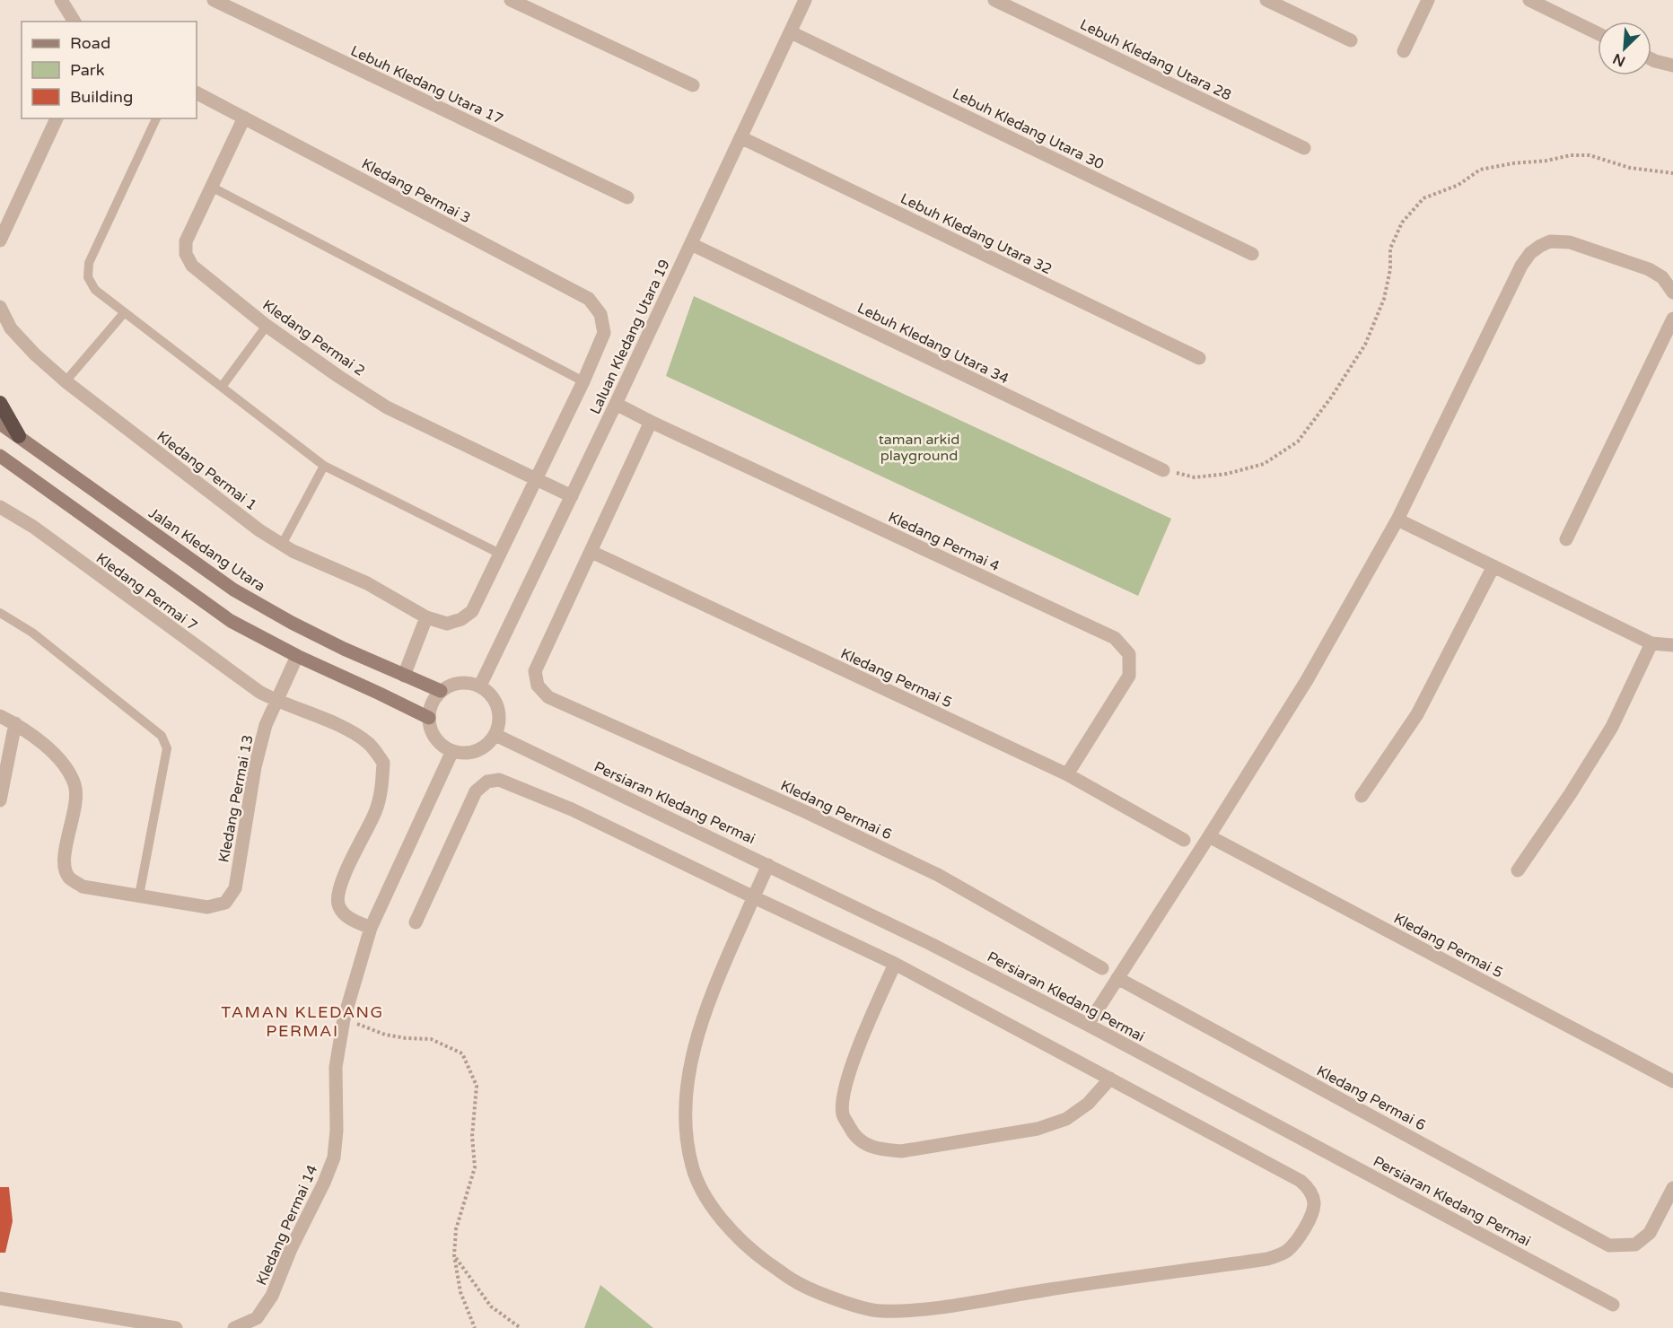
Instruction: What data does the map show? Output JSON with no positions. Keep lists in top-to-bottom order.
{
  "streets": {
    "main road": ["Jalan Kledang Utara"],
    "street": [
      "Lebuh Kledang Utara 28",
      "Lebuh Kledang Utara 17",
      "Lebuh Kledang Utara 30",
      "Kledang Permai 3",
      "Lebuh Kledang Utara 32",
      "Laluan Kledang Utara 19",
      "Kledang Permai 2",
      "Lebuh Kledang Utara 34",
      "Kledang Permai 1",
      "Kledang Permai 4",
      "Kledang Permai 7",
      "Kledang Permai 5",
      "Kledang Permai 13",
      "Persiaran Kledang Permai",
      "Kledang Permai 6",
      "Kledang Permai 14"
    ]
  },
  "crossings": [
    ["Lebuh Kledang Utara 30", "Laluan Kledang Utara 19"],
    ["Kledang Permai 3", "Kledang Permai 2"],
    ["Kledang Permai 3", "Kledang Permai 1"],
    ["Lebuh Kledang Utara 32", "Laluan Kledang Utara 19"],
    ["Laluan Kledang Utara 19", "Kledang Permai 2"],
    ["Laluan Kledang Utara 19", "Lebuh Kledang Utara 34"],
    ["Laluan Kledang Utara 19", "Kledang Permai 4"],
    ["Laluan Kledang Utara 19", "Jalan Kledang Utara"],
    ["Laluan Kledang Utara 19", "Persiaran Kledang Permai"],
    ["Laluan Kledang Utara 19", "Kledang Permai 14"],
    ["Kledang Permai 2", "Kledang Permai 1"],
    ["Kledang Permai 4", "Kledang Permai 5"],
    ["Jalan Kledang Utara", "Persiaran Kledang Permai"],
    ["Jalan Kledang Utara", "Kledang Permai 14"],
    ["Kledang Permai 7", "Kledang Permai 13"],
    ["Kledang Permai 5", "Kledang Permai 6"],
    ["Persiaran Kledang Permai", "Kledang Permai 14"]
  ],
  "districts": ["TAMAN KLEDANG PERMAI"],
  "parks": ["taman arkid playground"],
  "legend": ["Road", "Park", "Building"],
  "north": "bottom left"
}
